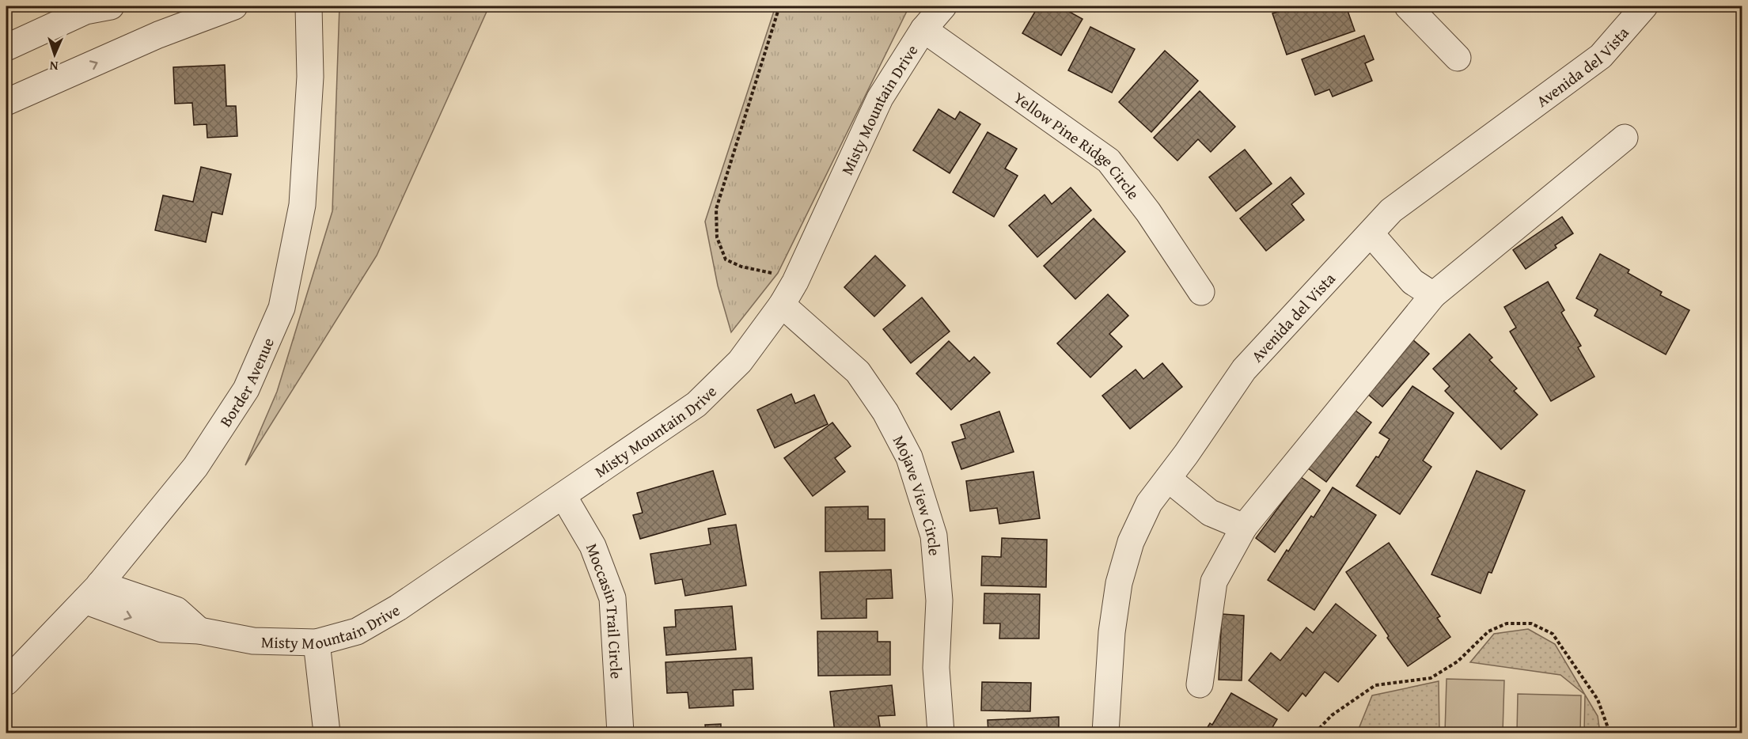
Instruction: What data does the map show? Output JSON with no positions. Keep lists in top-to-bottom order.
{
  "streets": {
    "street": [
      "Avenida del Vista",
      "Misty Mountain Drive",
      "Yellow Pine Ridge Circle",
      "Border Avenue",
      "Mojave View Circle",
      "Moccasin Trail Circle"
    ]
  },
  "crossings": [
    ["Misty Mountain Drive", "Yellow Pine Ridge Circle"],
    ["Misty Mountain Drive", "Border Avenue"],
    ["Misty Mountain Drive", "Mojave View Circle"],
    ["Misty Mountain Drive", "Moccasin Trail Circle"]
  ],
  "north": "bottom"
}
